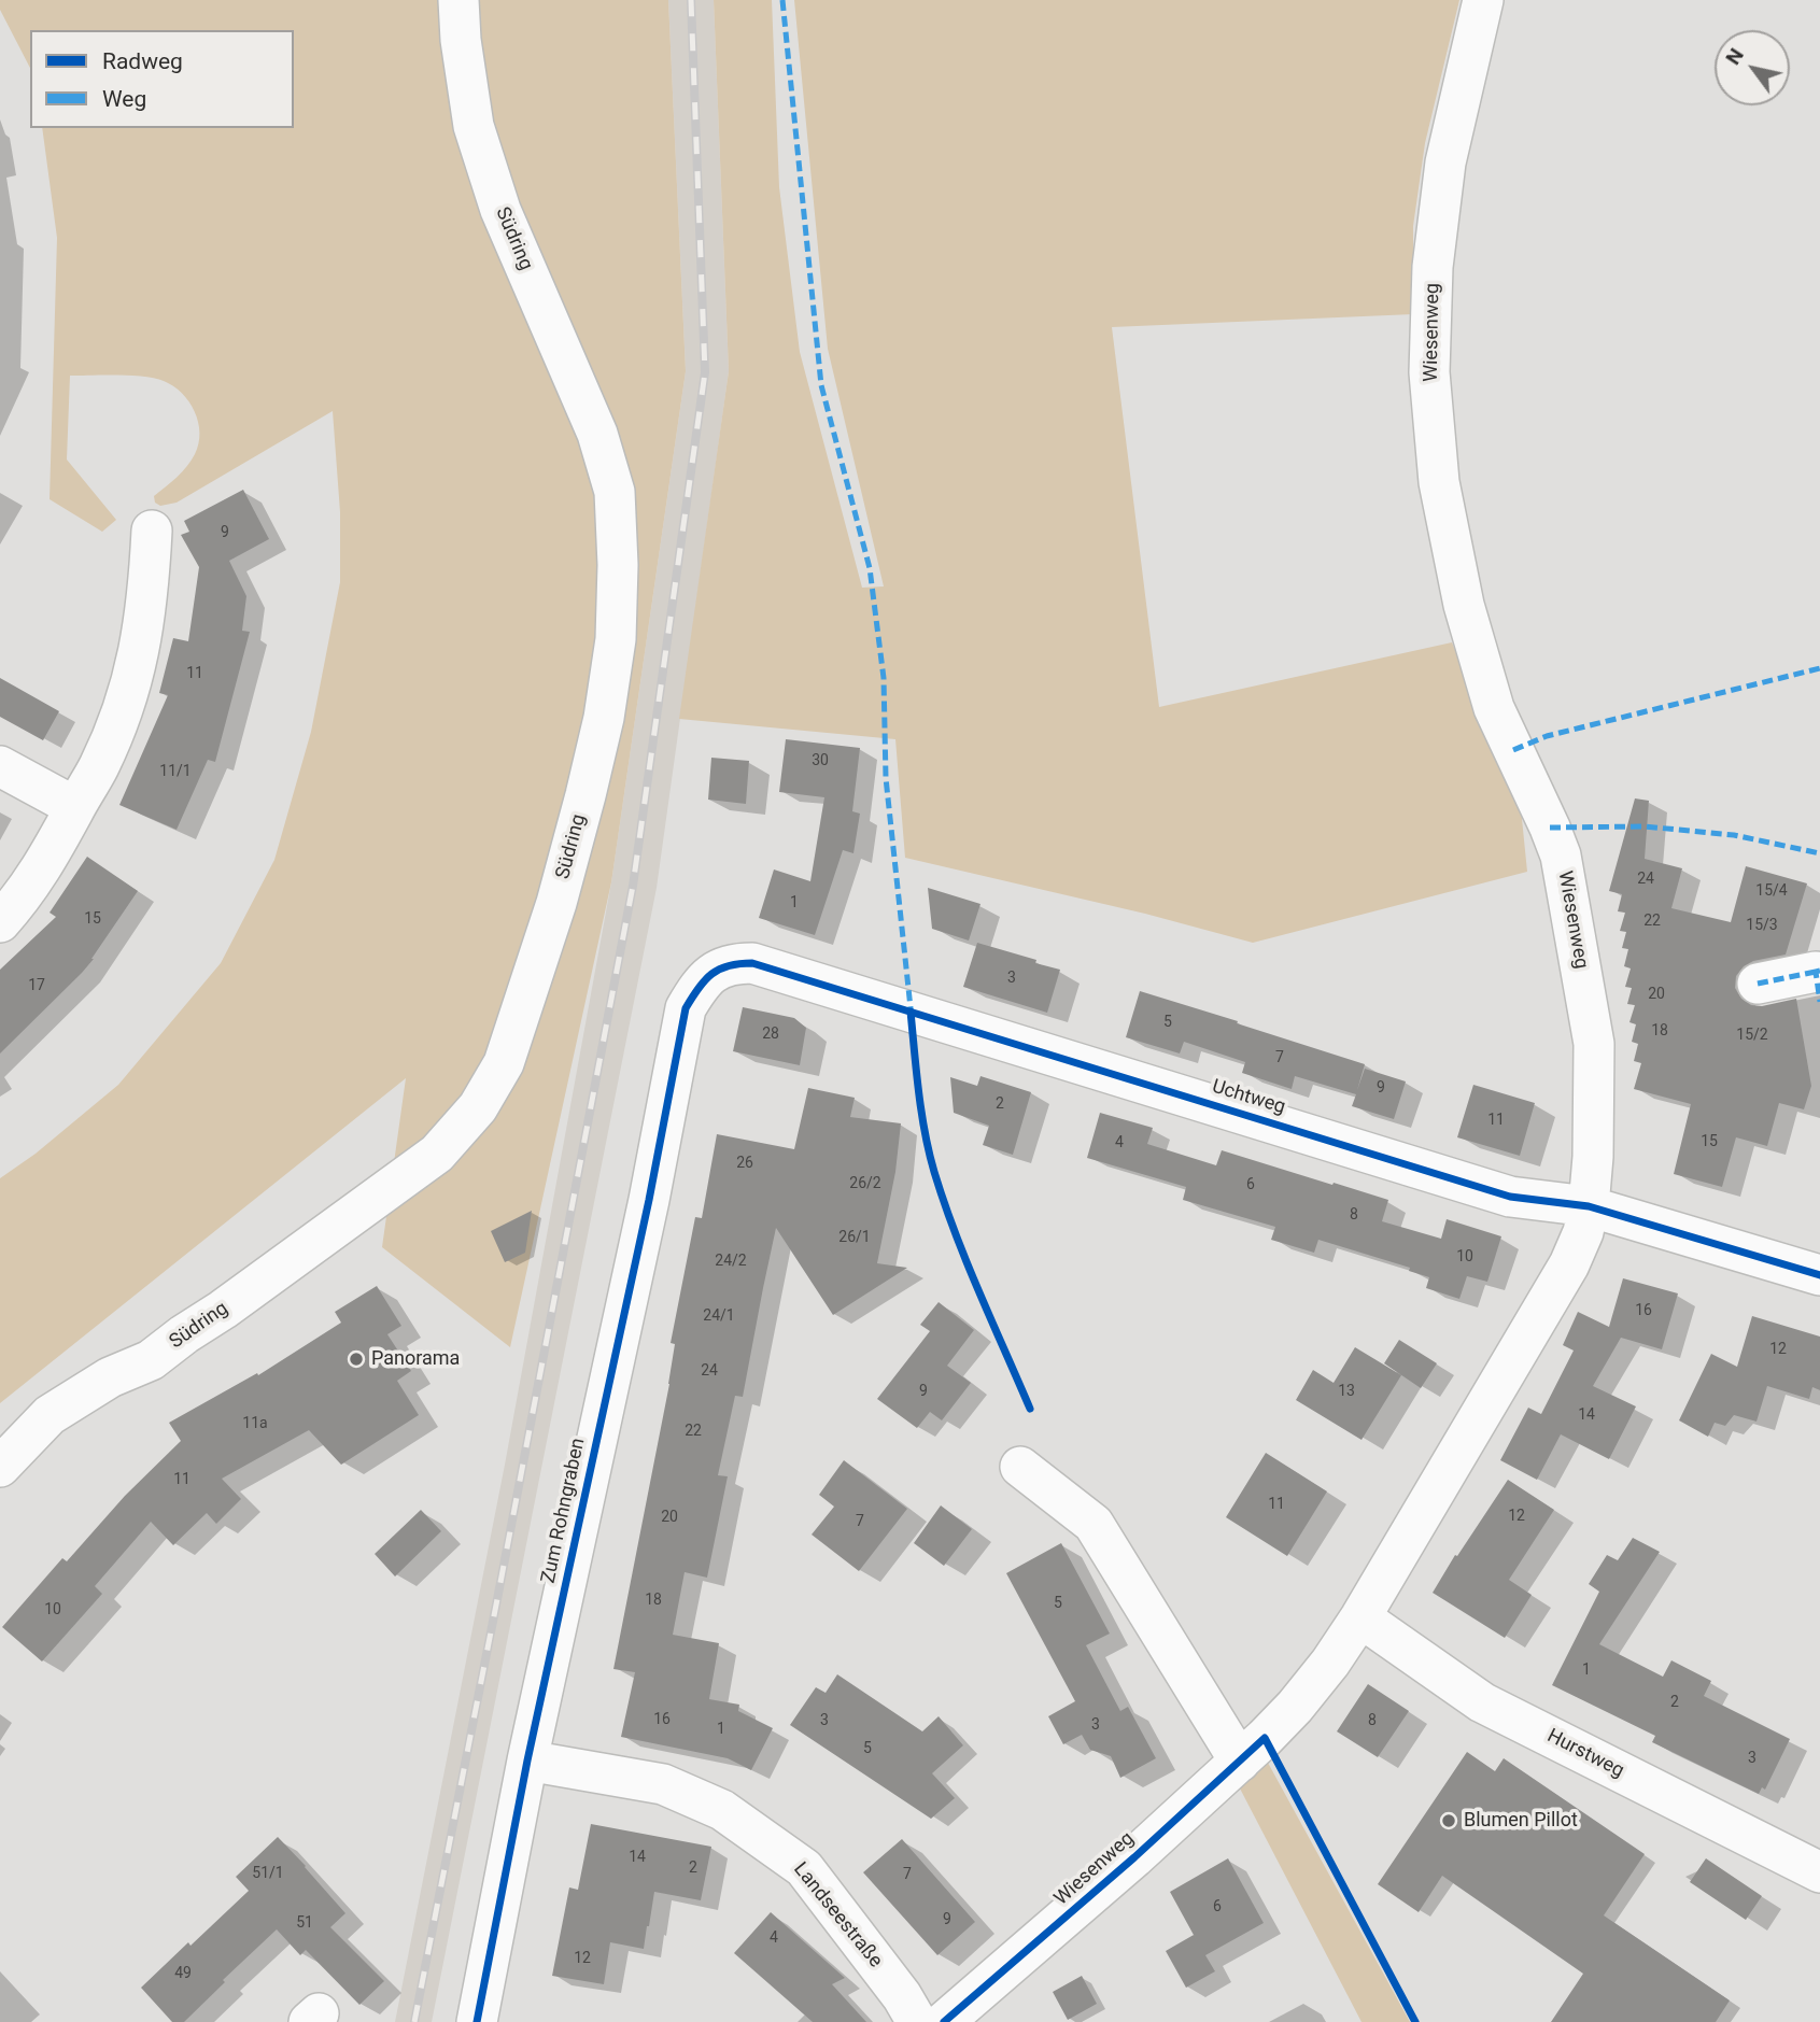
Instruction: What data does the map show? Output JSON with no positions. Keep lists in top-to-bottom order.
{
  "streets": {
    "street": [
      "Südring",
      "Wiesenweg",
      "Uchtweg",
      "Zum Rohngraben",
      "Hurstweg",
      "Landseestraße"
    ]
  },
  "crossings": [
    ["Wiesenweg", "Uchtweg"],
    ["Wiesenweg", "Hurstweg"],
    ["Uchtweg", "Zum Rohngraben"],
    ["Zum Rohngraben", "Landseestraße"]
  ],
  "places": ["Panorama", "Blumen Pillot"],
  "house_numbers": [
    "9",
    "11",
    "30",
    "11/1",
    "24",
    "15/4",
    "1",
    "15",
    "22",
    "15/3",
    "3",
    "17",
    "20",
    "5",
    "18",
    "28",
    "15/2",
    "7",
    "9",
    "2",
    "11",
    "15",
    "4",
    "26",
    "26/2",
    "6",
    "8",
    "26/1",
    "10",
    "24/2",
    "16",
    "24/1",
    "12",
    "24",
    "9",
    "13",
    "14",
    "11a",
    "22",
    "11",
    "11",
    "12",
    "20",
    "7",
    "18",
    "5",
    "10",
    "1",
    "2",
    "16",
    "3",
    "8",
    "3",
    "1",
    "5",
    "3",
    "14",
    "2",
    "51/1",
    "7",
    "6",
    "9",
    "51",
    "4",
    "12",
    "49"
  ],
  "legend": ["Radweg", "Weg"],
  "north": "top left"
}
